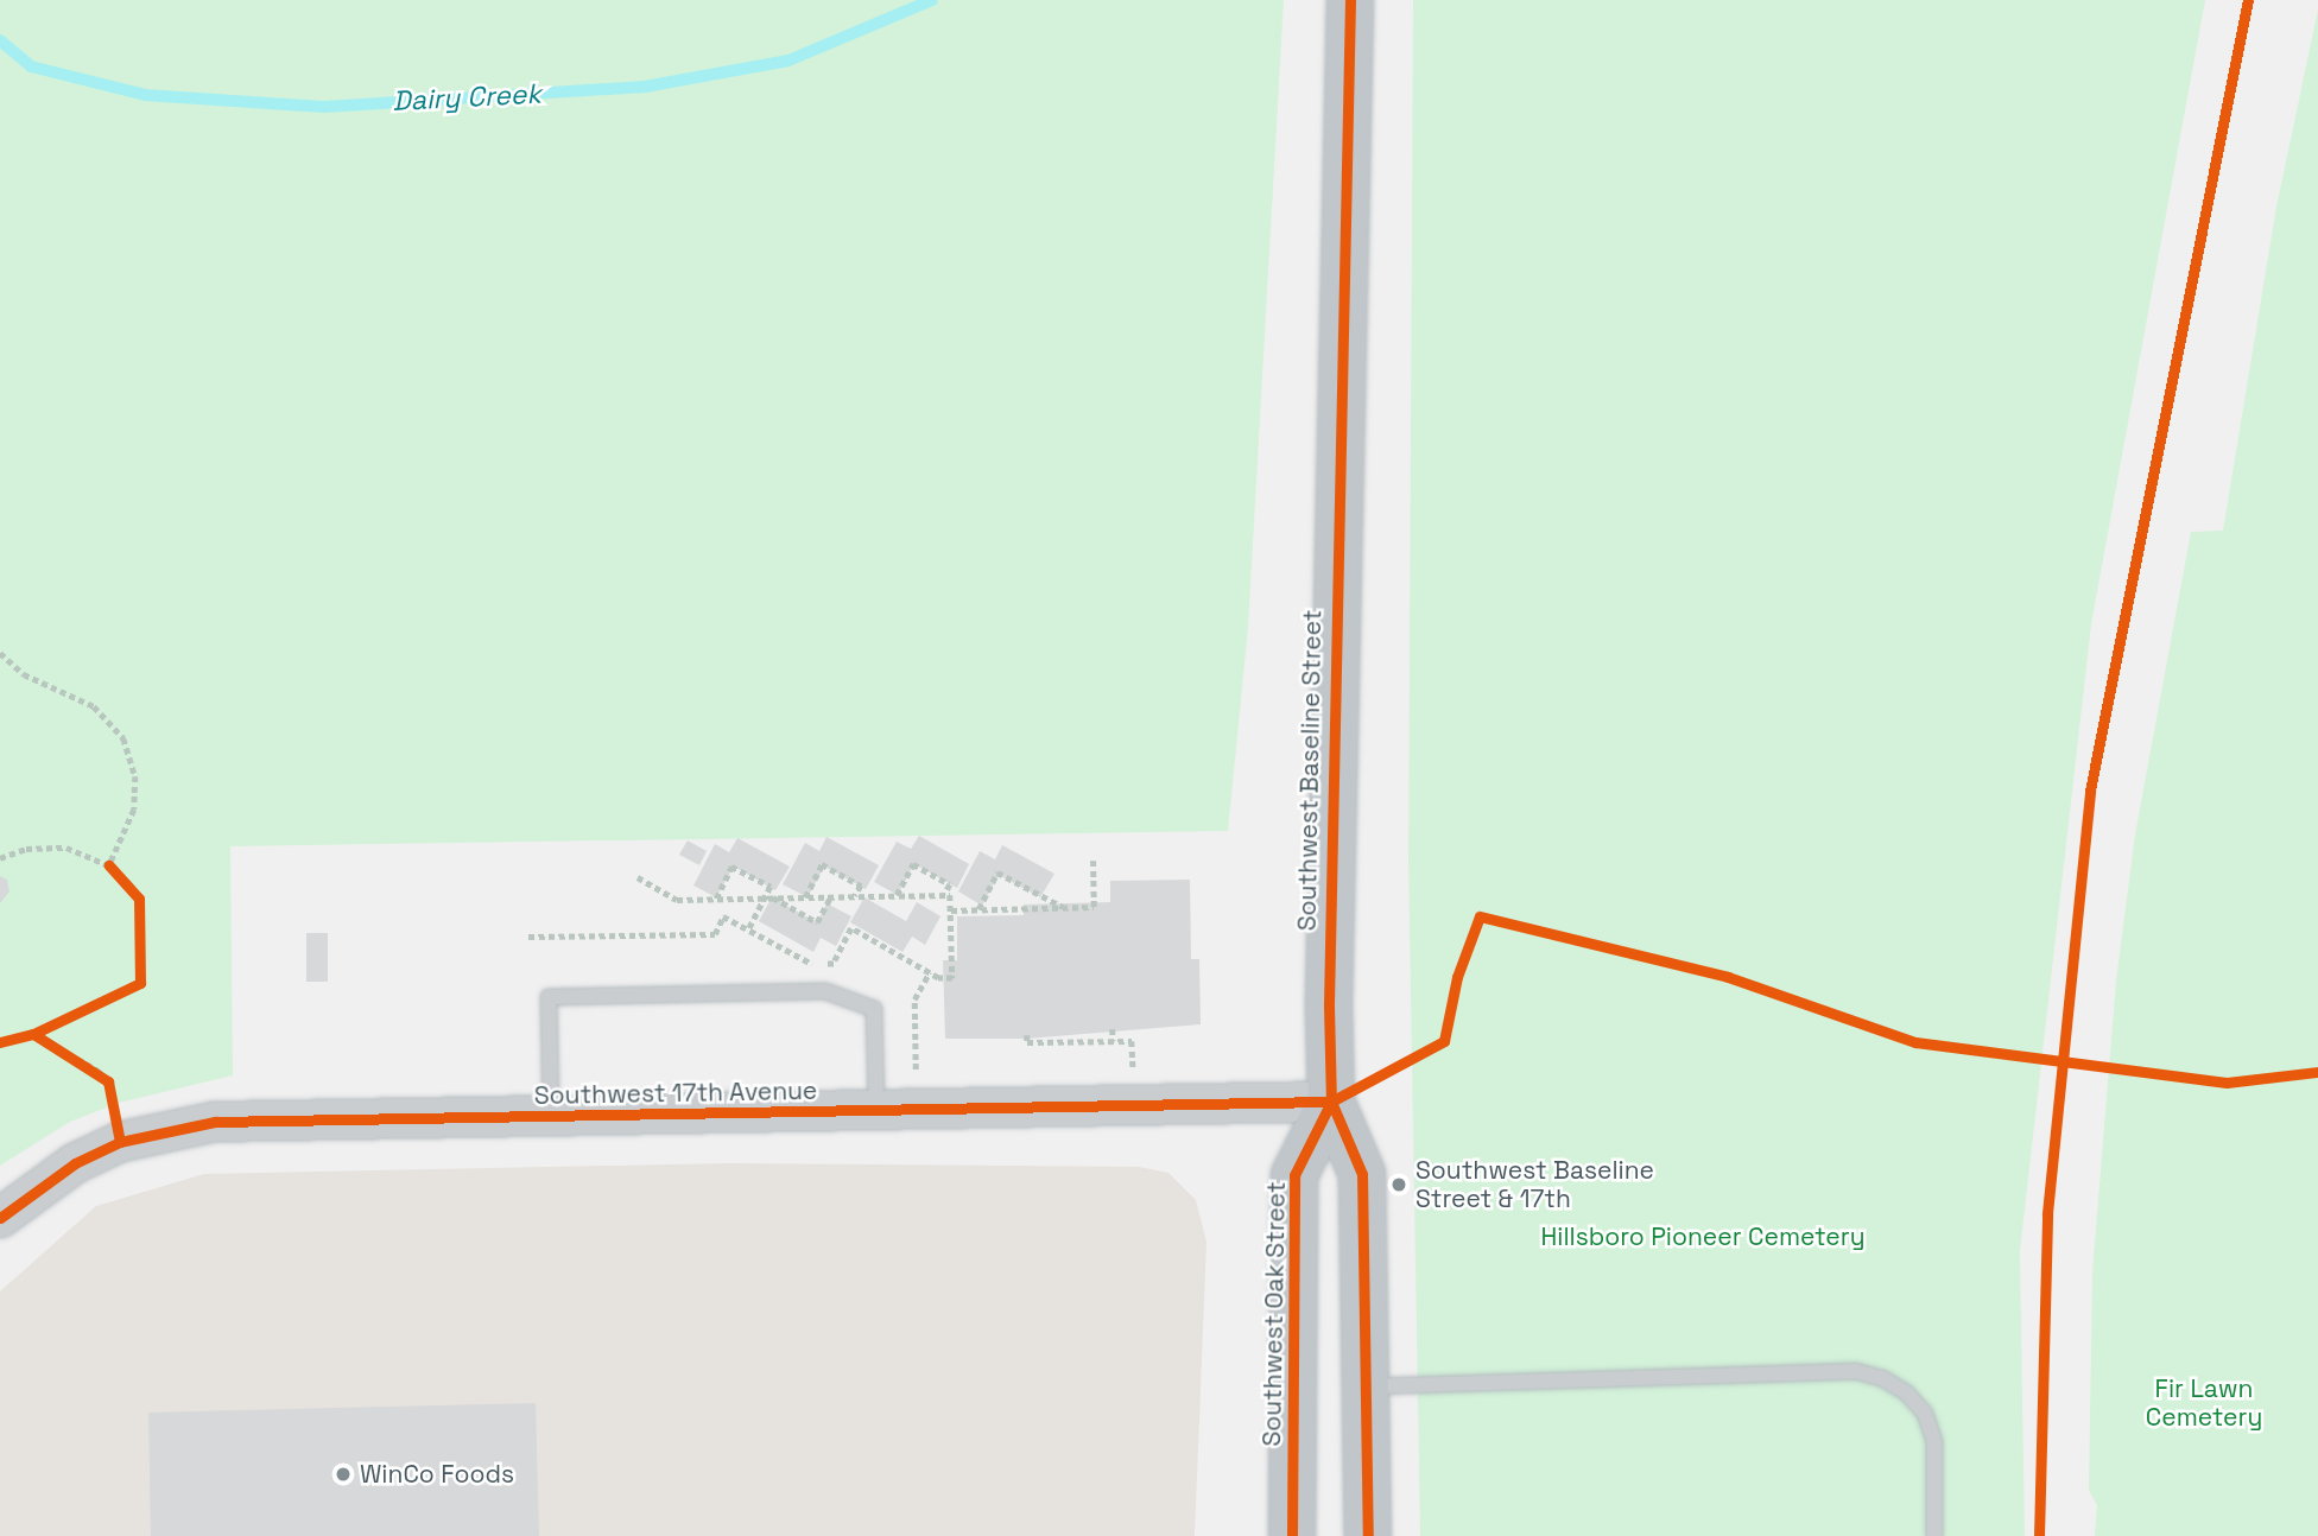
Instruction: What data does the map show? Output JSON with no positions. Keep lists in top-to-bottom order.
{
  "streets": {
    "highway": ["Southwest Baseline Street", "Southwest Oak Street"],
    "street": ["Southwest 17th Avenue"]
  },
  "crossings": [
    ["Southwest Baseline Street", "Southwest 17th Avenue"],
    ["Southwest Baseline Street", "Southwest Oak Street"],
    ["Southwest 17th Avenue", "Southwest Oak Street"]
  ],
  "water": ["Dairy Creek"],
  "parks": ["Hillsboro Pioneer Cemetery", "Fir Lawn Cemetery"],
  "places": ["Southwest Baseline Street & 17th", "WinCo Foods"]
}
